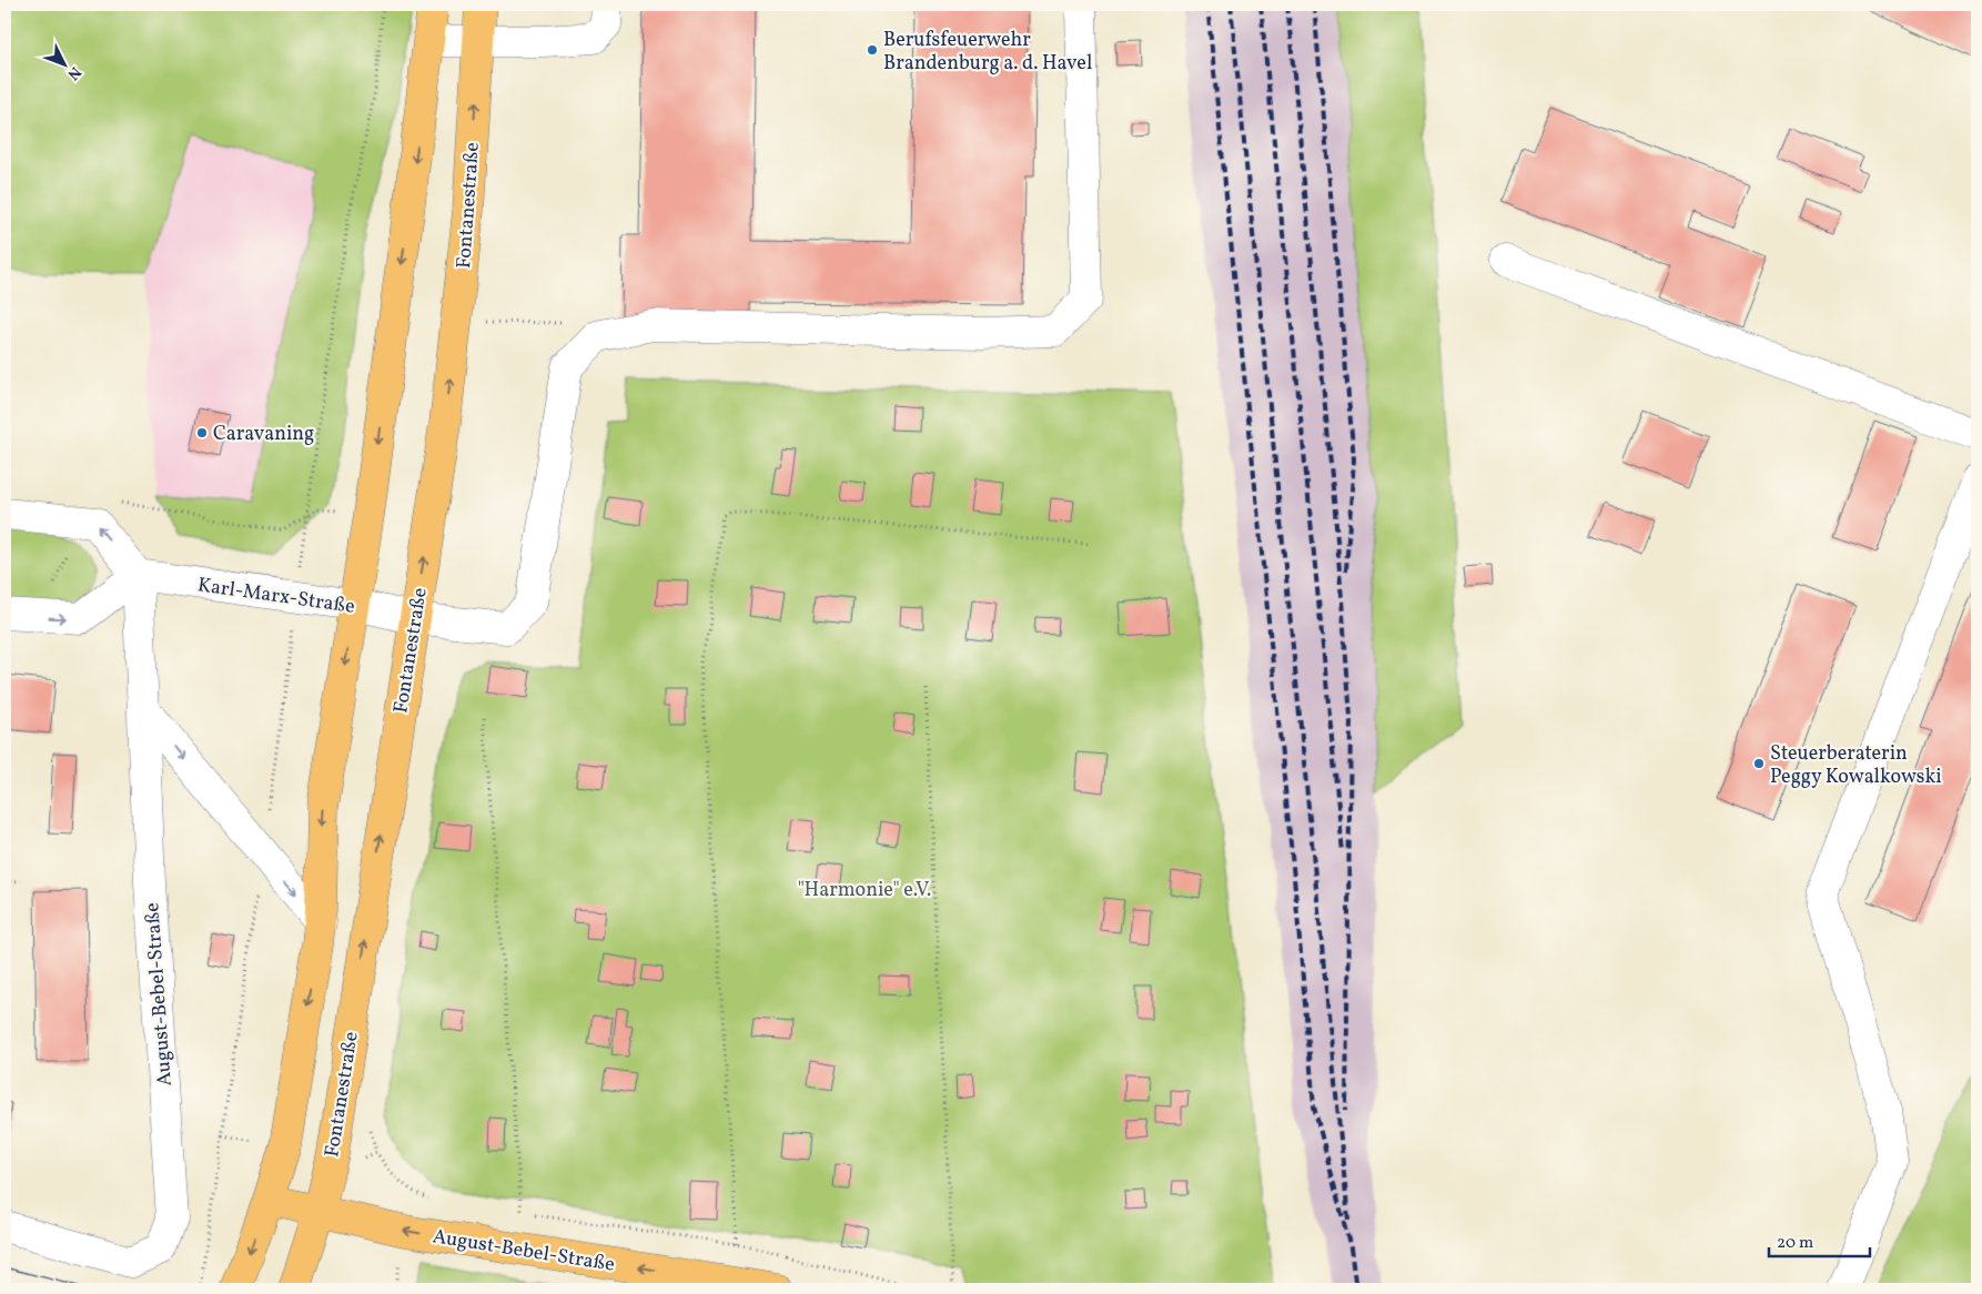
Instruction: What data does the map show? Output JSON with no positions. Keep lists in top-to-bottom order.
{
  "streets": {
    "main road": ["Fontanestraße", "August-Bebel-Straße"],
    "street": ["Karl-Marx-Straße"]
  },
  "crossings": [
    ["Fontanestraße", "Karl-Marx-Straße"],
    ["Fontanestraße", "August-Bebel-Straße"],
    ["Karl-Marx-Straße", "August-Bebel-Straße"]
  ],
  "parks": ["\"Harmonie\" e.V."],
  "places": ["Berufsfeuerwehr Brandenburg a. d. Havel", "Caravaning", "Steuerberaterin Peggy Kowalkowski"],
  "scale_bar": "20 m",
  "north": "bottom right"
}
